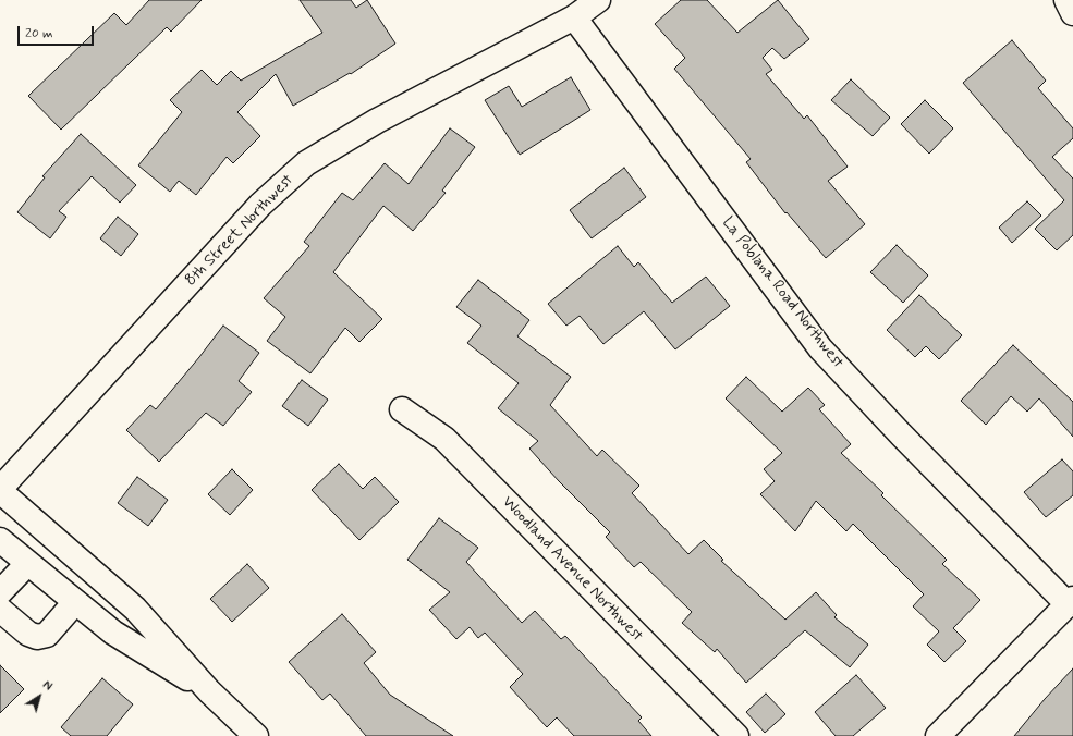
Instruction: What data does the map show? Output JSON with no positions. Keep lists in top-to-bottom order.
{
  "streets": {
    "street": ["8th Street Northwest", "La Poblana Road Northwest", "Woodland Avenue Northwest"]
  },
  "crossings": [
    ["8th Street Northwest", "La Poblana Road Northwest"]
  ],
  "scale_bar": "20 m",
  "north": "top right"
}
